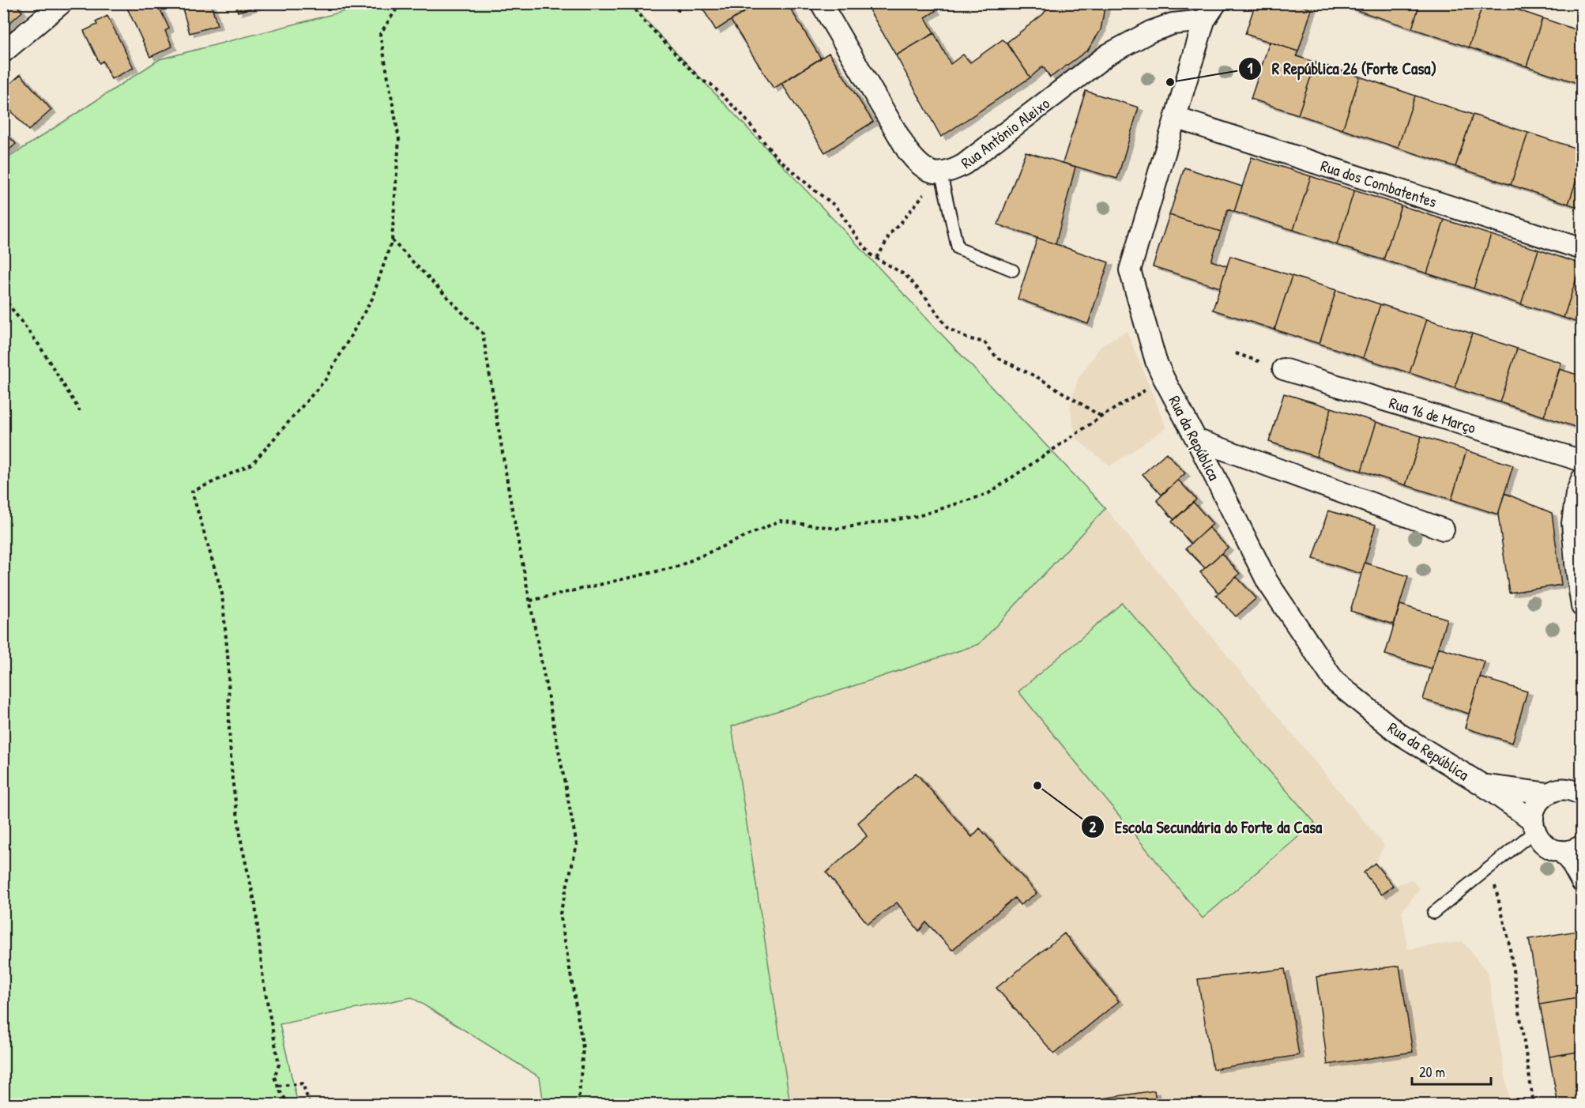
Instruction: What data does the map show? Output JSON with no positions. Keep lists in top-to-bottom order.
{
  "streets": {
    "street": [
      "Rua António Aleixo",
      "Rua dos Combatentes",
      "Rua 16 de Março",
      "Rua da República"
    ]
  },
  "crossings": [
    ["Rua António Aleixo", "Rua da República"],
    ["Rua dos Combatentes", "Rua da República"]
  ],
  "places": ["R República 26 (Forte Casa)", "Escola Secundária do Forte da Casa"],
  "scale_bar": "20 m"
}
